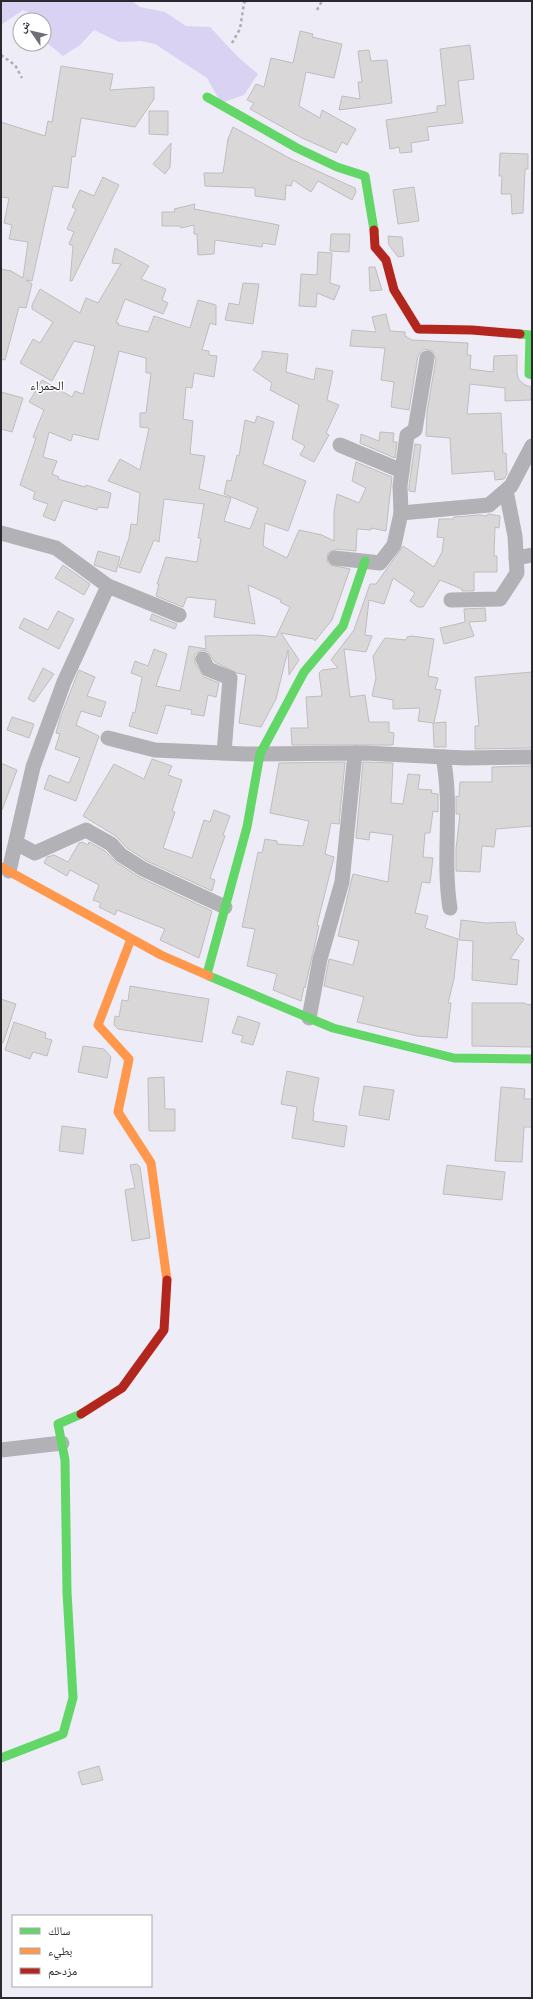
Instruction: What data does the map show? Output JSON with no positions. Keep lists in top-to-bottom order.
{
  "districts": ["الحمراء"],
  "legend": ["سالك", "بطيء", "مزدحم"],
  "north": "top left"
}
